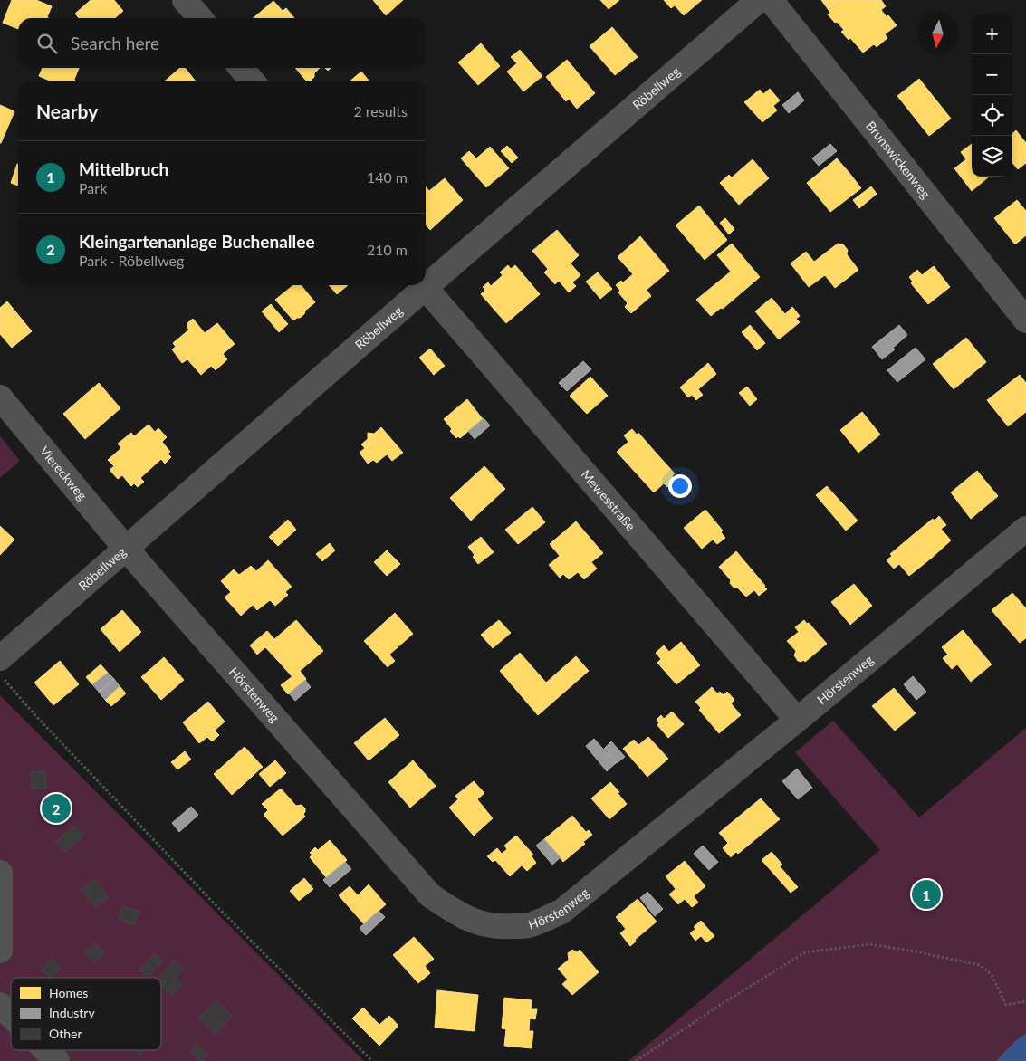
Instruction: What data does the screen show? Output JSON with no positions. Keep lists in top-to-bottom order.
{
  "streets": {
    "street": [
      "Röbellweg",
      "Brunswickenweg",
      "Viereckweg",
      "Mewesstraße",
      "Hörstenweg"
    ]
  },
  "crossings": [
    ["Röbellweg", "Viereckweg"],
    ["Röbellweg", "Hörstenweg"],
    ["Viereckweg", "Hörstenweg"],
    ["Mewesstraße", "Hörstenweg"]
  ],
  "legend": ["Homes", "Industry", "Other"],
  "north": "bottom",
  "page": {
    "map_buttons": ["+", "−"],
    "search": "Search here",
    "heading": ["Nearby", "2 results"],
    "list": [
      {
        "mark": "1",
        "name": "Mittelbruch",
        "note": "Park",
        "value": "140 m"
      },
      {
        "mark": "2",
        "name": "Kleingartenanlage Buchenallee",
        "note": "Park · Röbellweg",
        "value": "210 m"
      }
    ],
    "pins": ["2", "1"]
  }
}
